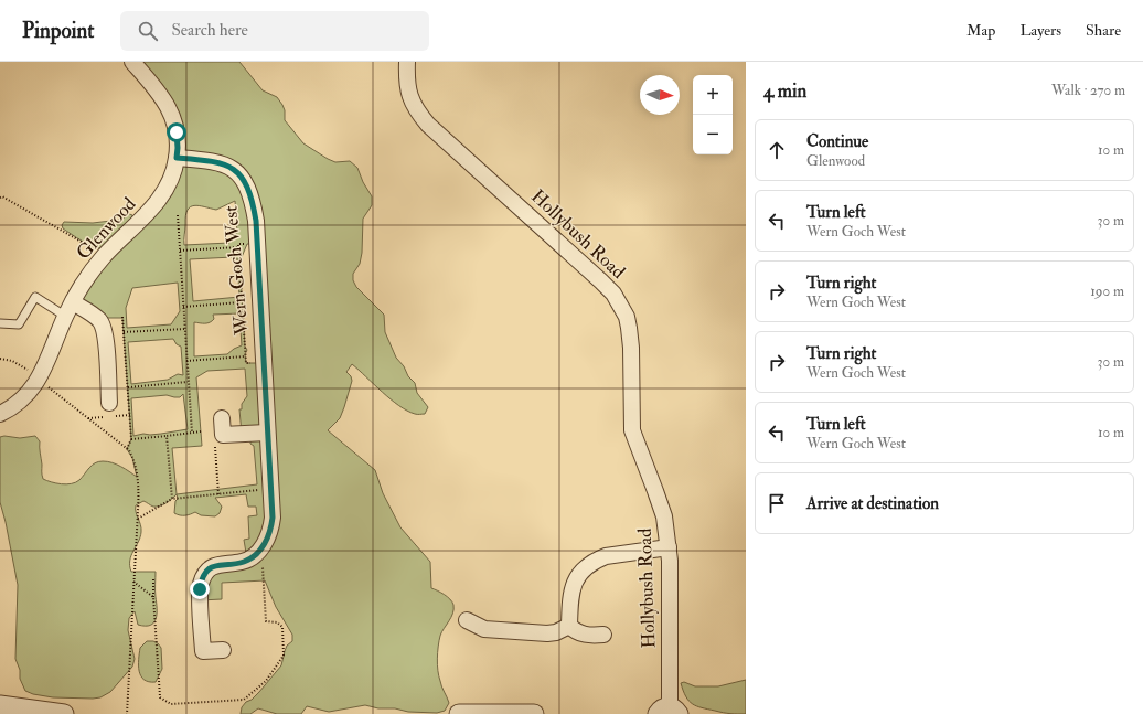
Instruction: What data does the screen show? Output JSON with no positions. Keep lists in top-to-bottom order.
{
  "streets": {
    "street": ["Glenwood", "Hollybush Road", "Wern Goch West"]
  },
  "crossings": [
    ["Glenwood", "Wern Goch West"]
  ],
  "north": "right",
  "page": {
    "header": "Pinpoint",
    "search": "Search here",
    "nav": ["Map", "Layers", "Share"],
    "heading": ["4 min", "Walk · 270 m"],
    "map_buttons": ["+", "−"],
    "list": [
      ["Continue", "Glenwood", "10 m"],
      ["Turn left", "Wern Goch West", "30 m"],
      ["Turn right", "Wern Goch West", "190 m"],
      ["Turn right", "Wern Goch West", "30 m"],
      ["Turn left", "Wern Goch West", "10 m"],
      "Arrive at destination"
    ]
  }
}
